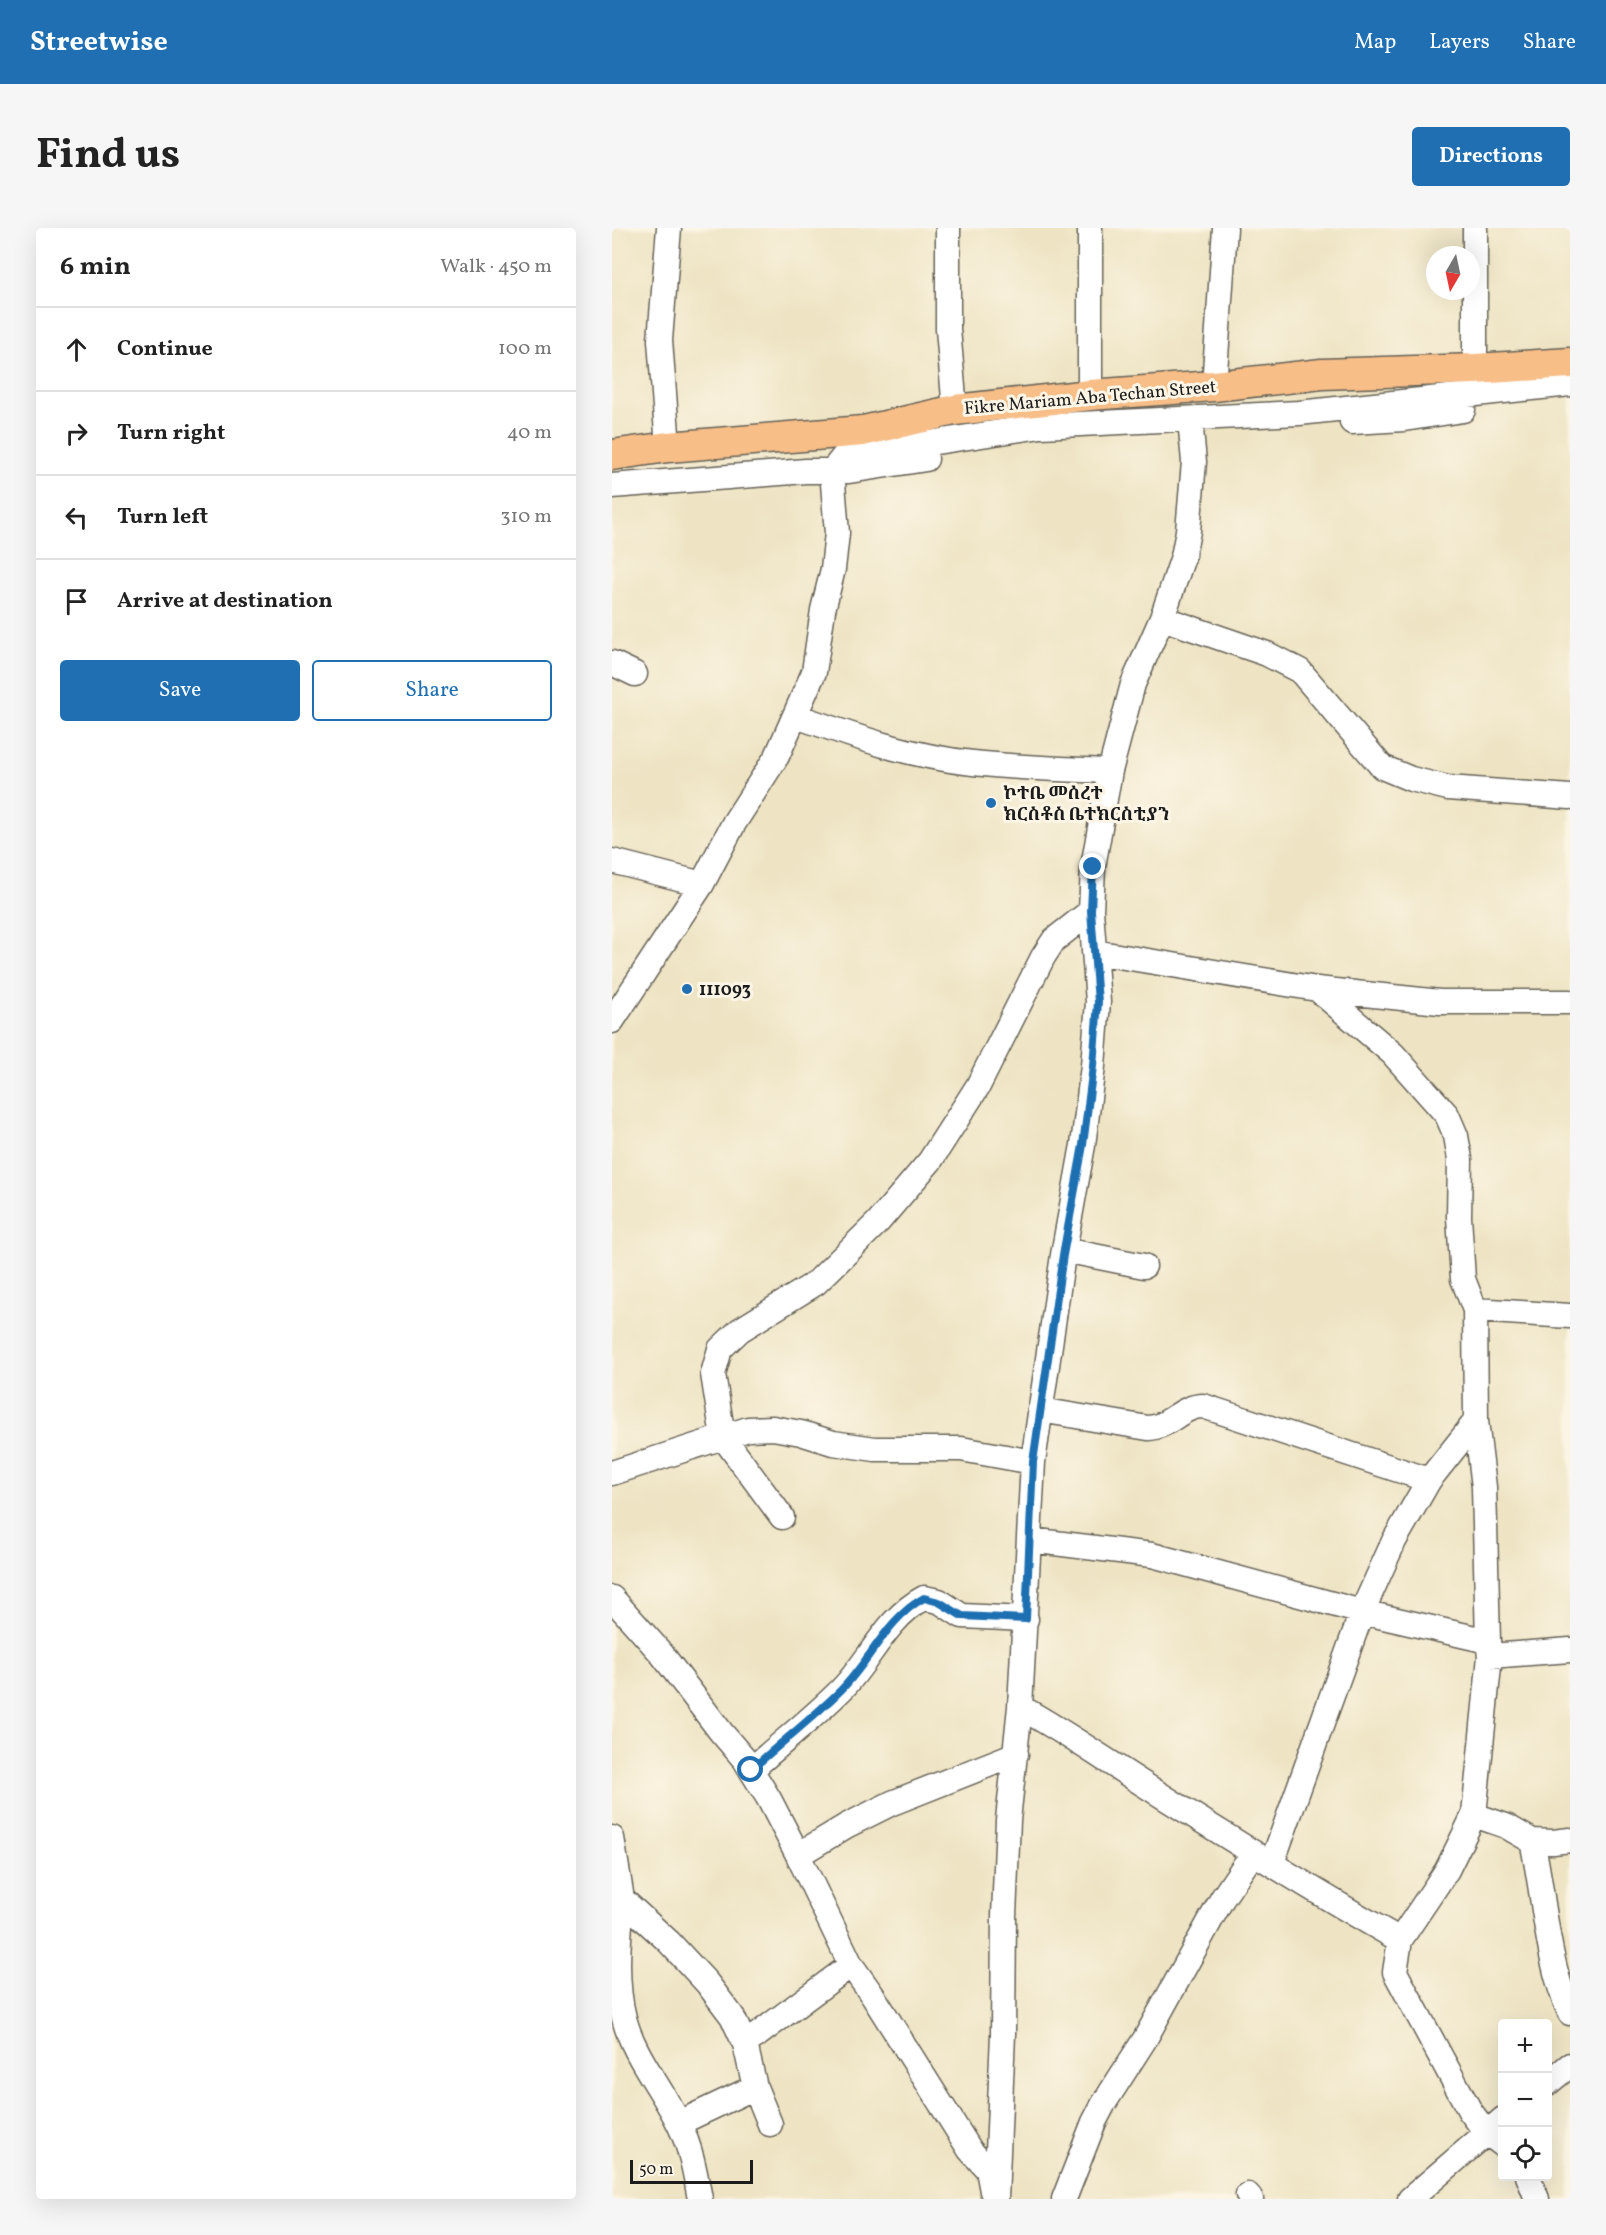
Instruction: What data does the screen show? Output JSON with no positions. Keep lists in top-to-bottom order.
{
  "streets": {
    "main road": ["Fikre Mariam Aba Techan Street"]
  },
  "places": ["ኮተቤ መሰረተ ክርስቶስ ቤተክርስቲያን", "111093"],
  "scale_bar": "50 m",
  "north": "bottom",
  "page": {
    "header": "Streetwise",
    "nav": ["Map", "Layers", "Share"],
    "title": "Find us",
    "buttons": [
      "Directions",
      ["Save", "Share"]
    ],
    "heading": ["6 min", "Walk · 450 m"],
    "list": [
      ["Continue", "100 m"],
      ["Turn right", "40 m"],
      ["Turn left", "310 m"],
      "Arrive at destination"
    ],
    "map_buttons": ["+", "−"],
    "scale": "50 m"
  }
}
